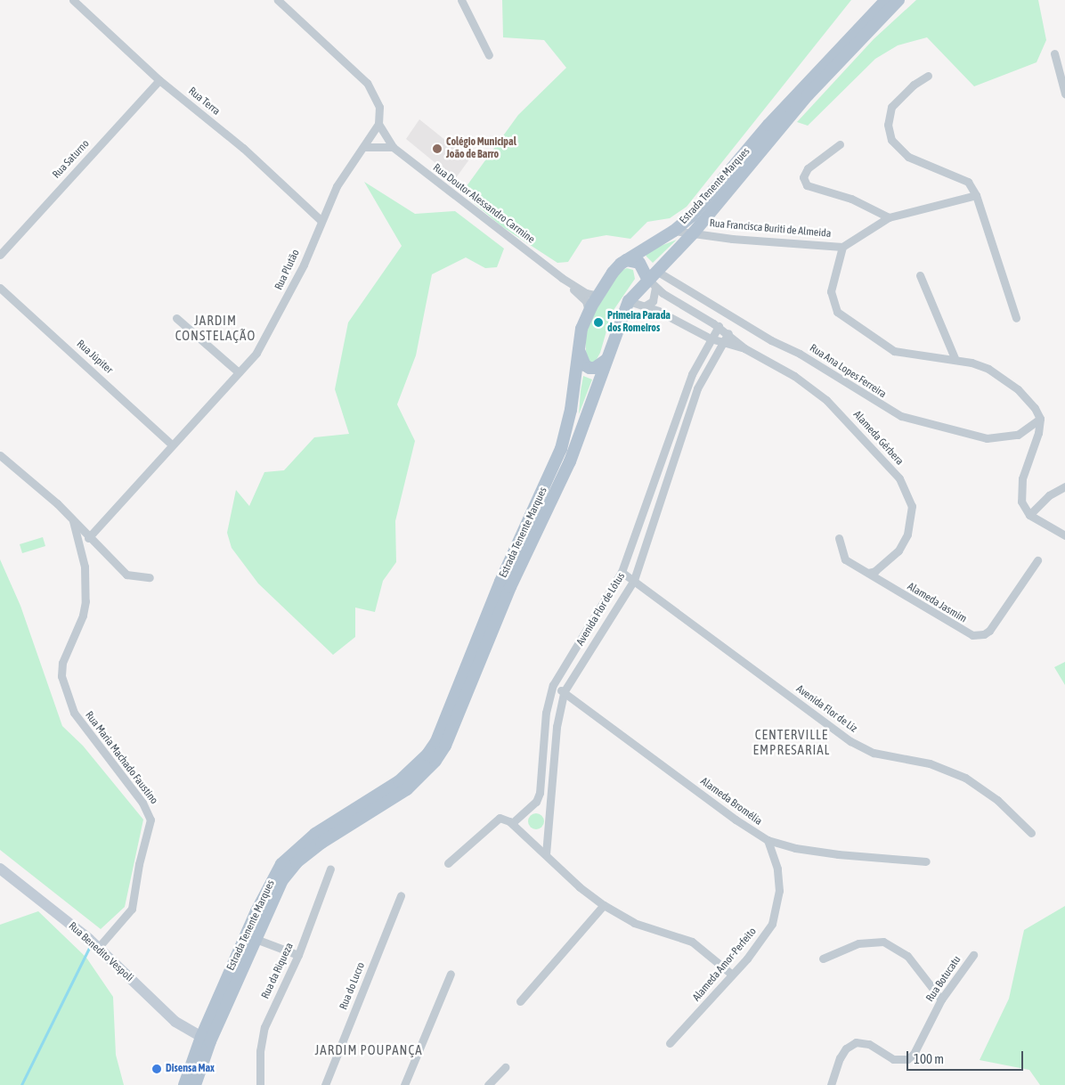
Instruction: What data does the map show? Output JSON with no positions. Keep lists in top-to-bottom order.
{
  "streets": {
    "main road": ["Estrada Tenente Marques"],
    "street": [
      "Rua Terra",
      "Rua Saturno",
      "Rua Doutor Alessandro Carmine",
      "Rua Francisca Buriti de Almeida",
      "Rua Plutão",
      "Rua Júpiter",
      "Rua Ana Lopes Ferreira",
      "Alameda Gérbera",
      "Alameda Jasmim",
      "Avenida Flor de Lótus",
      "Avenida Flor de Liz",
      "Rua Maria Machado Faustino",
      "Alameda Bromélia",
      "Rua Benedito Vespoli",
      "Alameda Amor-Perfeito",
      "Rua da Riqueza",
      "Rua Botucatu",
      "Rua do Lucro"
    ]
  },
  "crossings": [
    ["Rua Terra", "Rua Saturno"],
    ["Rua Terra", "Rua Plutão"],
    ["Estrada Tenente Marques", "Rua Doutor Alessandro Carmine"],
    ["Estrada Tenente Marques", "Rua Francisca Buriti de Almeida"],
    ["Estrada Tenente Marques", "Rua Ana Lopes Ferreira"],
    ["Estrada Tenente Marques", "Alameda Gérbera"],
    ["Estrada Tenente Marques", "Rua Benedito Vespoli"],
    ["Rua Doutor Alessandro Carmine", "Rua Plutão"],
    ["Rua Francisca Buriti de Almeida", "Rua Ana Lopes Ferreira"],
    ["Rua Plutão", "Rua Júpiter"],
    ["Rua Ana Lopes Ferreira", "Alameda Gérbera"],
    ["Alameda Gérbera", "Alameda Jasmim"],
    ["Alameda Gérbera", "Avenida Flor de Lótus"],
    ["Avenida Flor de Lótus", "Avenida Flor de Liz"],
    ["Avenida Flor de Lótus", "Alameda Bromélia"],
    ["Rua Maria Machado Faustino", "Rua Benedito Vespoli"],
    ["Alameda Bromélia", "Alameda Amor-Perfeito"]
  ],
  "districts": ["JARDIM CONSTELAÇÃO", "CENTERVILLE EMPRESARIAL", "JARDIM POUPANÇA"],
  "places": ["Colégio Municipal João de Barro", "Primeira Parada dos Romeiros", "Disensa Max"],
  "scale_bar": "100 m"
}
